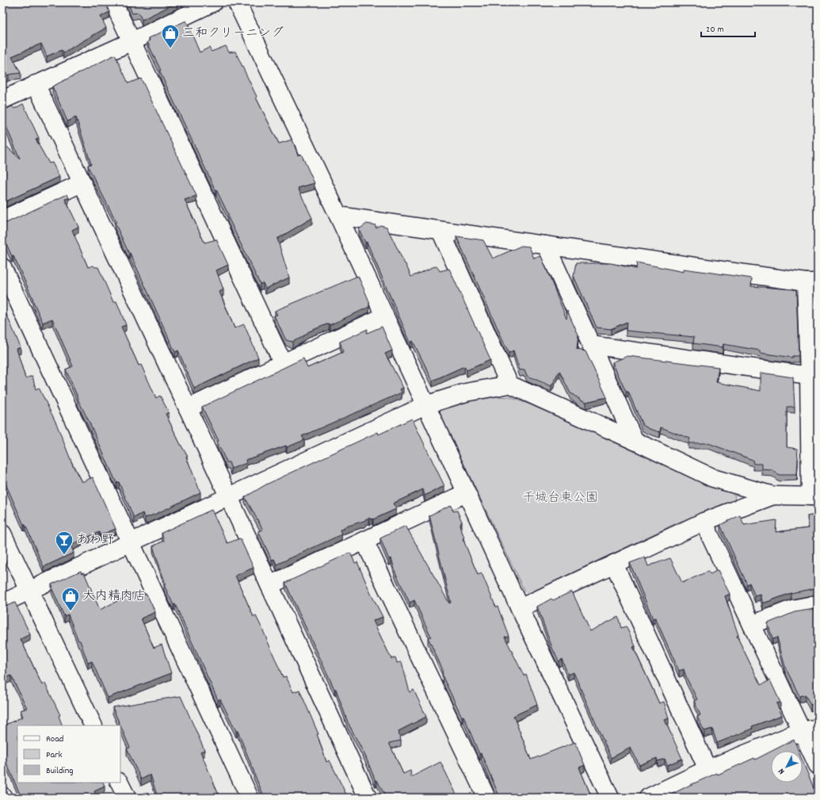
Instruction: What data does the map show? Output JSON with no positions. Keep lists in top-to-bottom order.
{
  "parks": ["千城台東公園"],
  "places": {
    "shop": ["三和クリーニング", "大内精肉店"],
    "bar": ["あわ野"]
  },
  "legend": ["Road", "Park", "Building"],
  "scale_bar": "20 m",
  "north": "bottom left"
}
